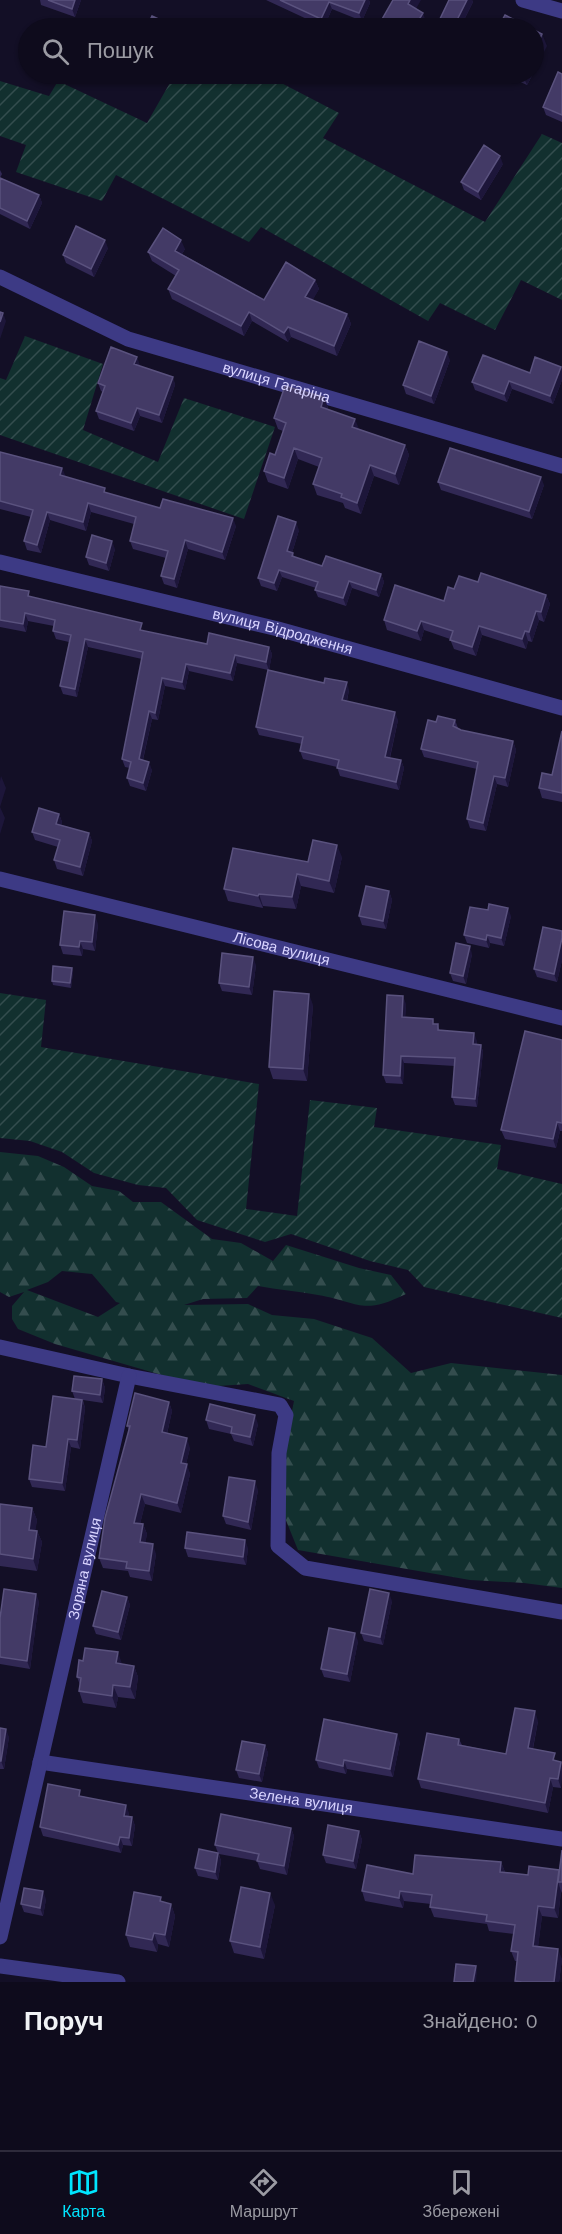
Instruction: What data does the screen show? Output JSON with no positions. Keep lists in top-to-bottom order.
{
  "streets": {
    "street": [
      "вулиця Гагаріна",
      "вулиця Відродження",
      "Лісова вулиця",
      "Зоряна вулиця",
      "Зелена вулиця"
    ]
  },
  "crossings": [
    ["Зоряна вулиця", "Зелена вулиця"]
  ],
  "page": {
    "search": "Пошук",
    "heading": ["Поруч", "Знайдено: 0"],
    "nav": ["Карта", "Маршрут", "Збережені"]
  }
}
